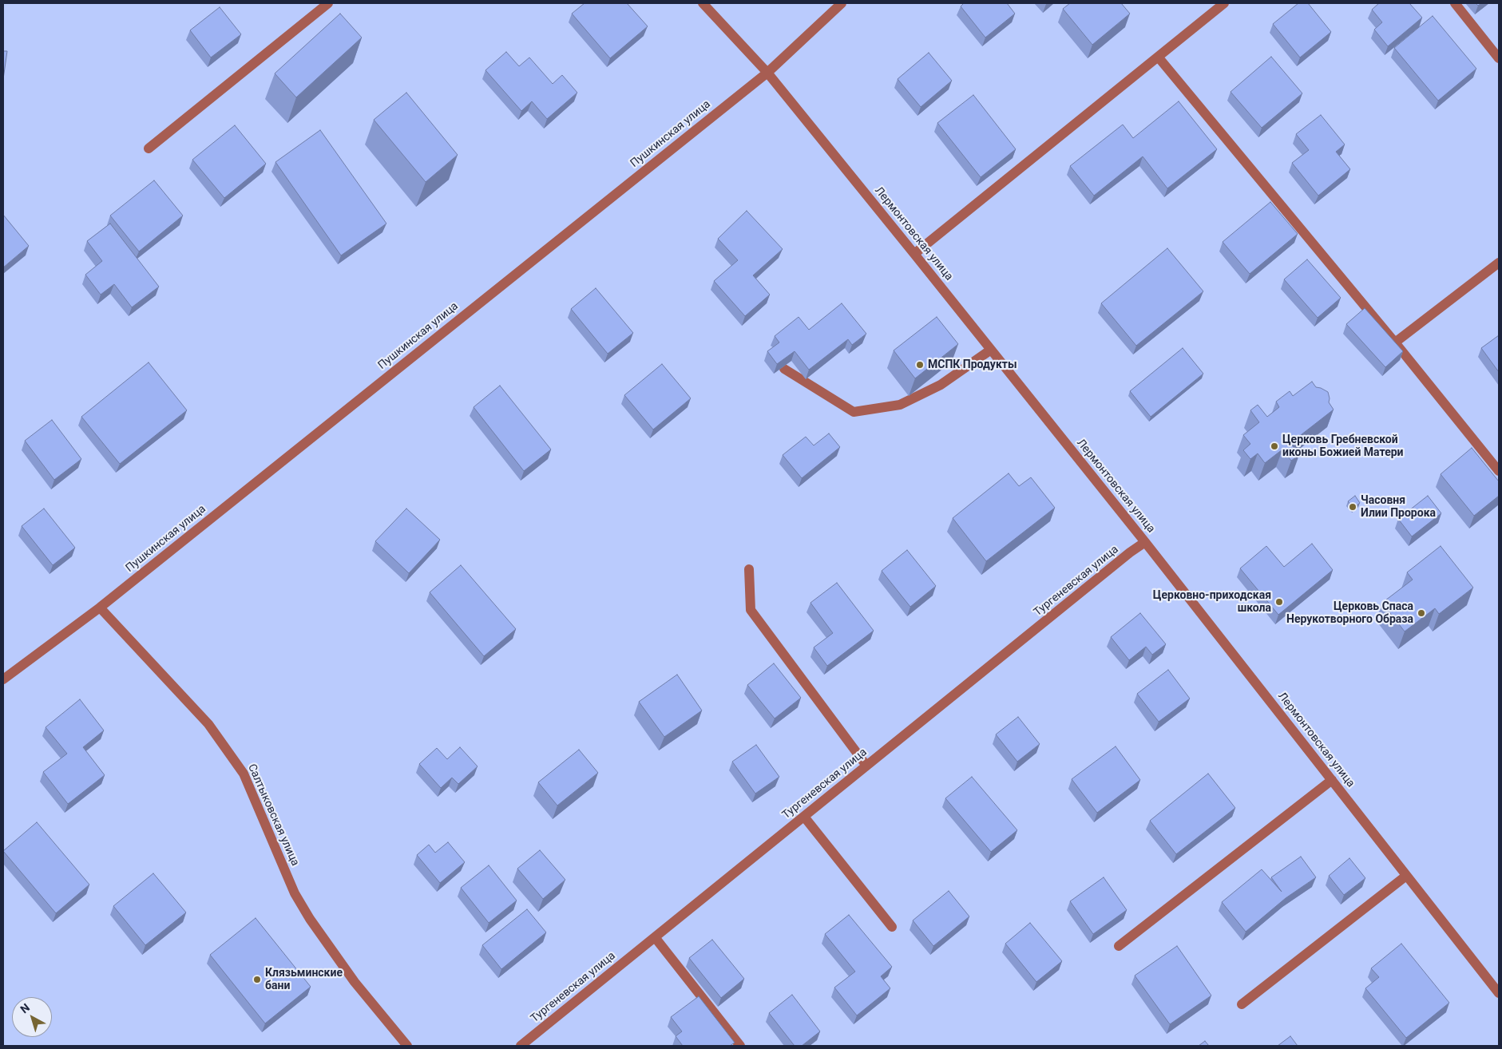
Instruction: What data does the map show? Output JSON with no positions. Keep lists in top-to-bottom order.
{
  "streets": {
    "street": [
      "Пушкинская улица",
      "Лермонтовская улица",
      "Тургеневская улица",
      "Салтыковская улица"
    ]
  },
  "crossings": [
    ["Пушкинская улица", "Лермонтовская улица"],
    ["Пушкинская улица", "Салтыковская улица"],
    ["Лермонтовская улица", "Тургеневская улица"]
  ],
  "places": [
    "МСПК Продукты",
    "Церковь Гребневской иконы Божией Матери",
    "Часовня Илии Пророка",
    "Церковно-приходская школа",
    "Церковь Спаса Нерукотворного Образа",
    "Клязьминские бани"
  ],
  "north": "top left"
}
